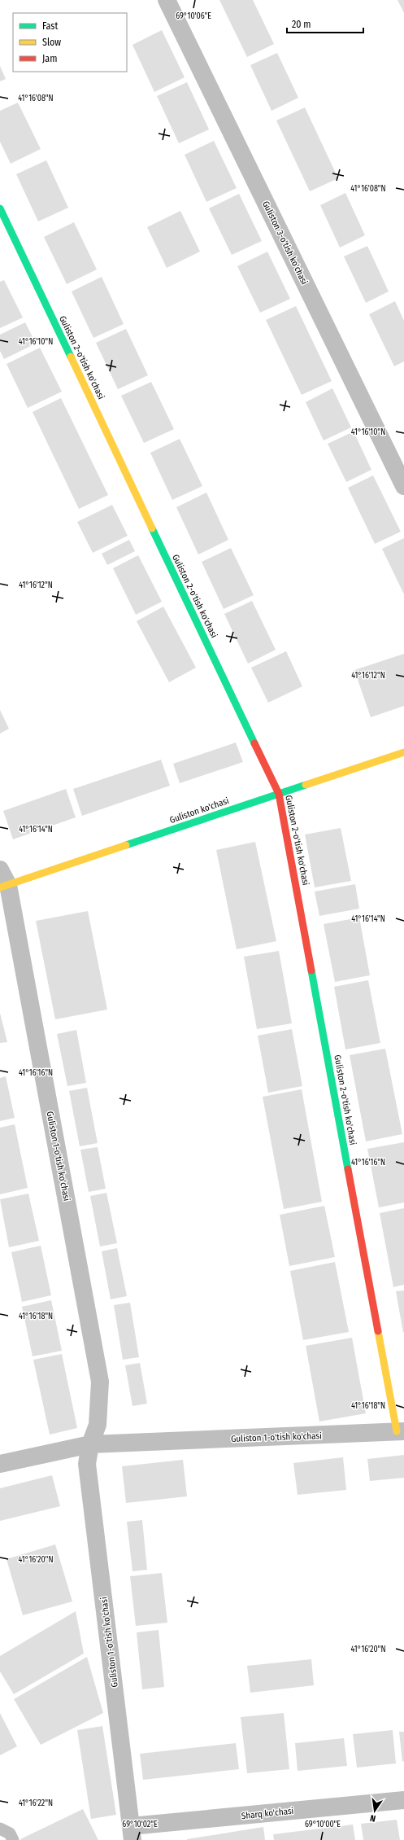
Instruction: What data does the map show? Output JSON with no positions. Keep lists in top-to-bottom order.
{
  "streets": {
    "street": [
      "Guliston 3-o'tish ko'chasi",
      "Guliston 2-o'tish ko'chasi",
      "Guliston ko'chasi",
      "Guliston 1-o'tish ko'chasi",
      "Sharq ko'chasi"
    ]
  },
  "crossings": [
    ["Guliston 2-o'tish ko'chasi", "Guliston ko'chasi"],
    ["Guliston 2-o'tish ko'chasi", "Guliston 1-o'tish ko'chasi"],
    ["Guliston ko'chasi", "Guliston 1-o'tish ko'chasi"],
    ["Guliston 1-o'tish ko'chasi", "Sharq ko'chasi"]
  ],
  "legend": ["Fast", "Slow", "Jam"],
  "scale_bar": "20 m",
  "north": "bottom",
  "coordinates": [
    "69°10'06\"E",
    "41°16'08\"N",
    "41°16'10\"N",
    "41°16'12\"N",
    "41°16'14\"N",
    "41°16'16\"N",
    "41°16'18\"N",
    "41°16'20\"N",
    "41°16'22\"N",
    "69°10'02\"E",
    "69°10'00\"E"
  ]
}
